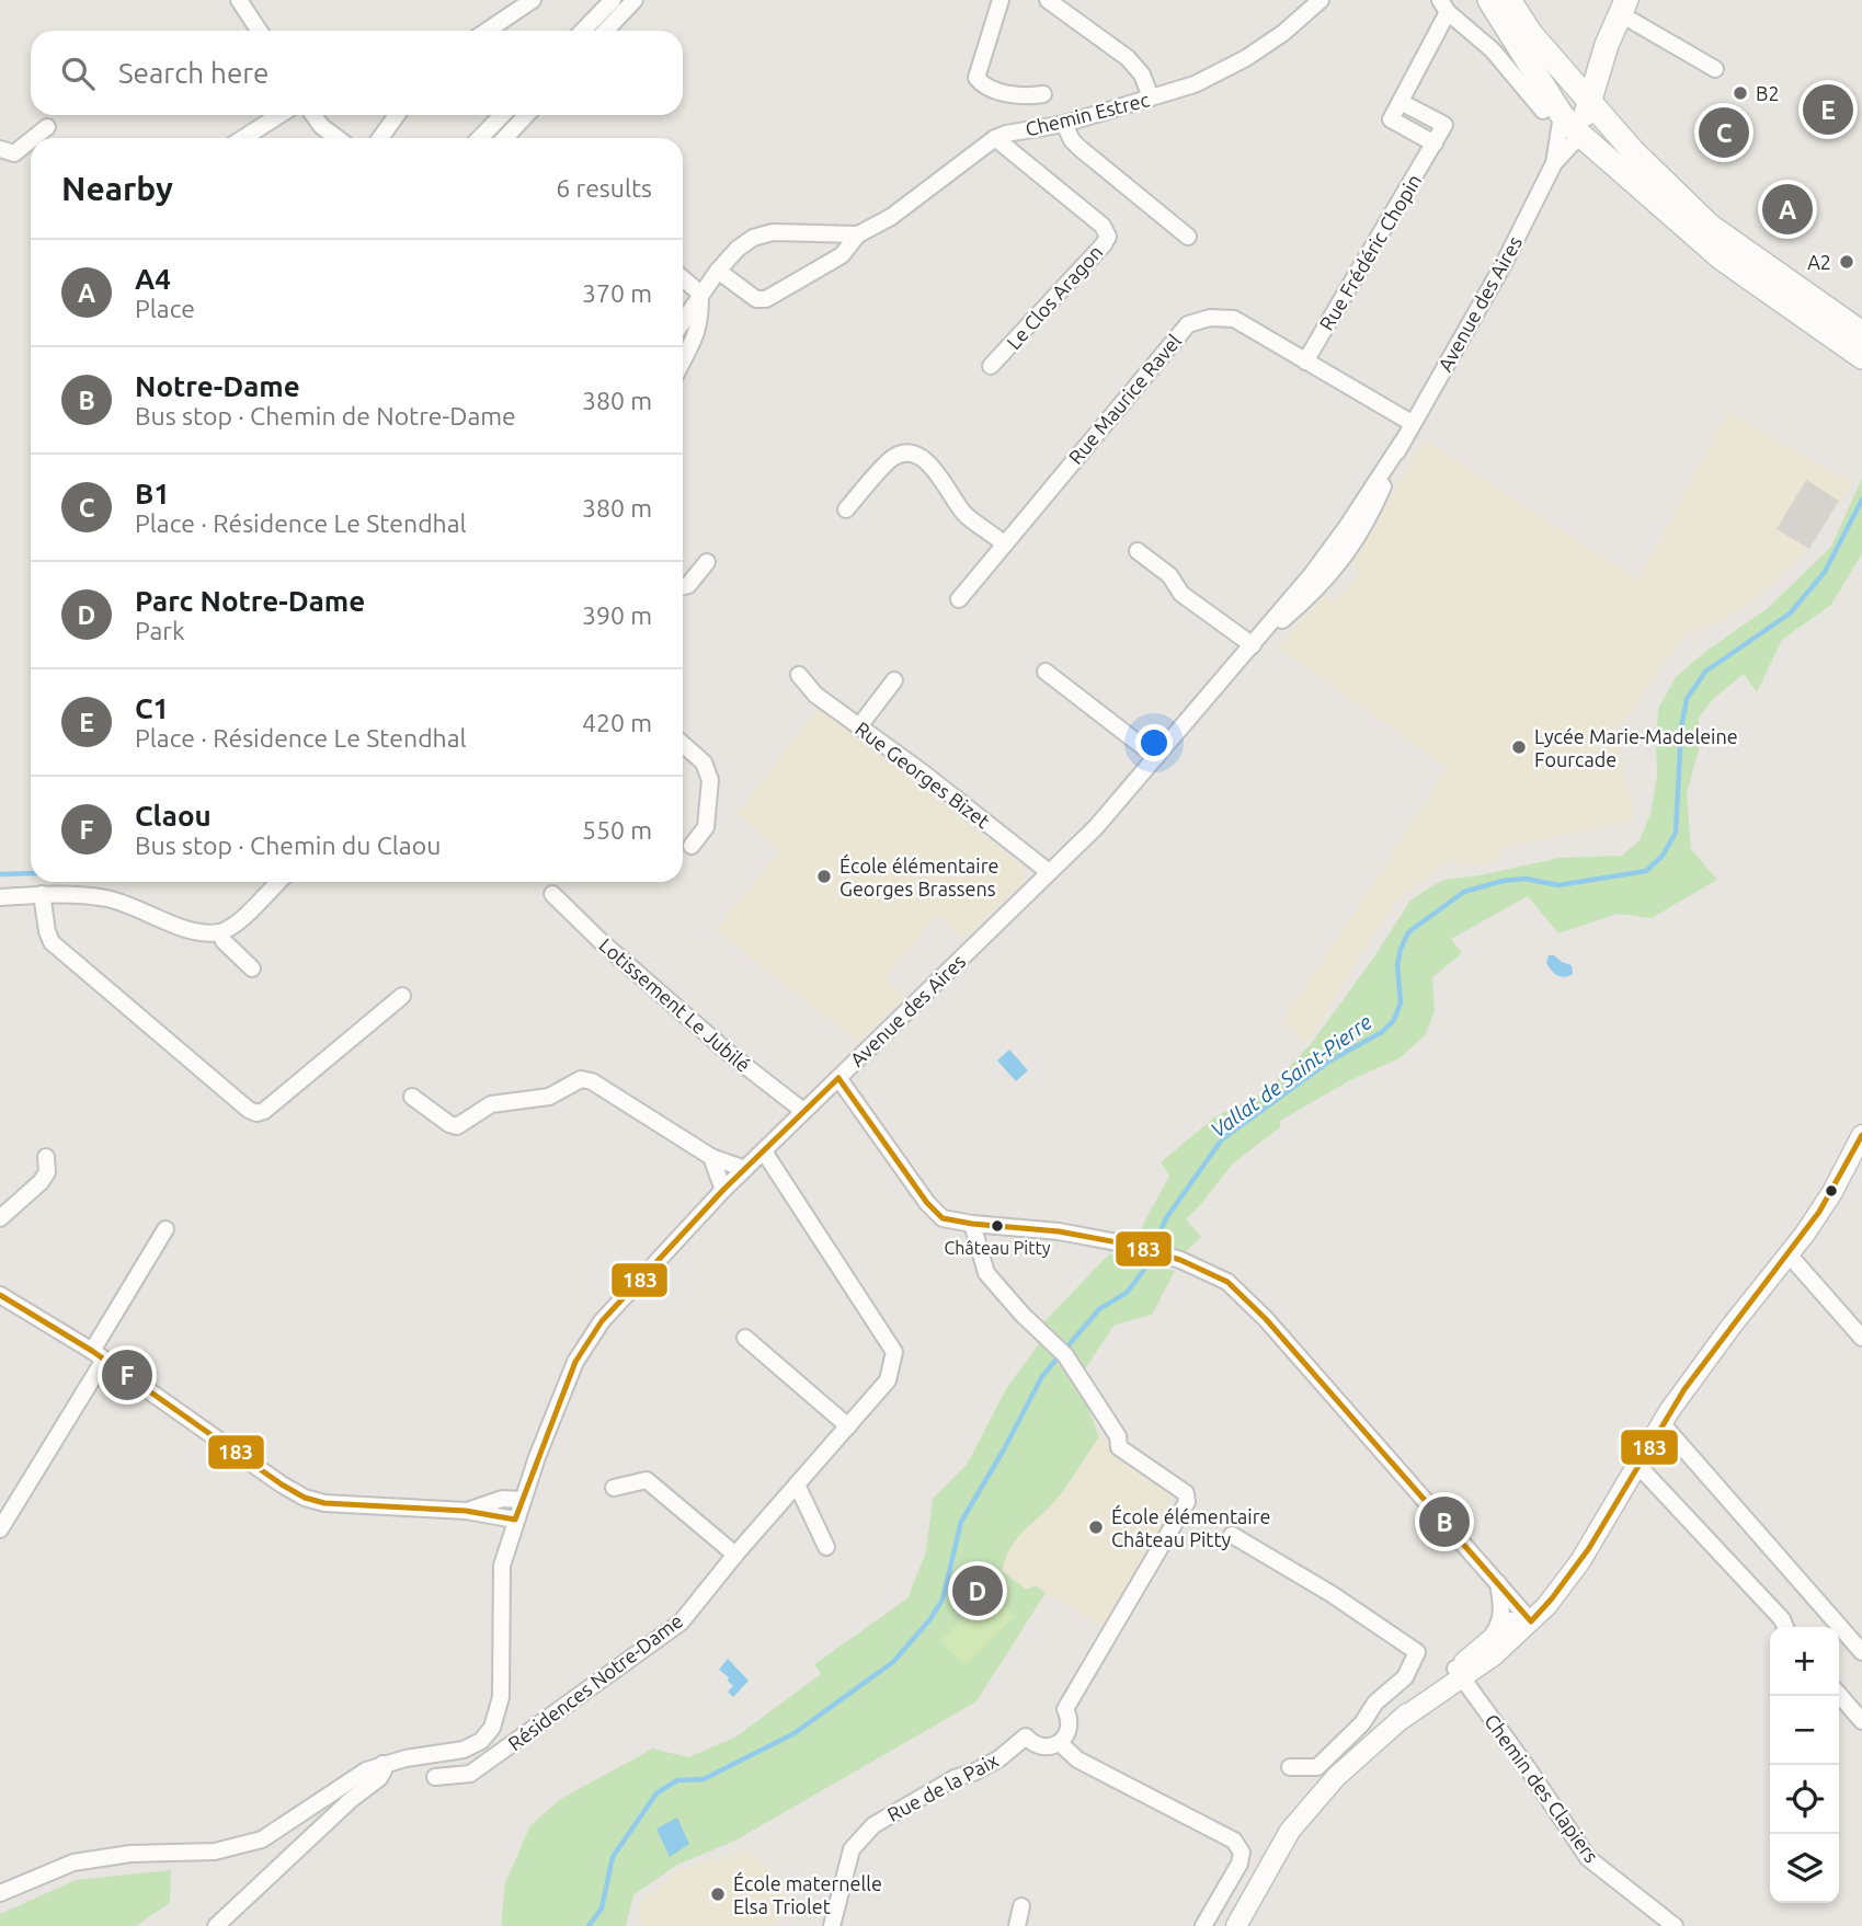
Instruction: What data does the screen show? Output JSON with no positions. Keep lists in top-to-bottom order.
{
  "streets": {
    "street": [
      "Chemin Estrec",
      "Rue Frédéric Chopin",
      "Le Clos Aragon",
      "Avenue des Aires",
      "Rue Maurice Ravel",
      "Rue Georges Bizet",
      "Lotissement Le Jubilé",
      "Résidences Notre-Dame",
      "Rue de la Paix",
      "Chemin des Clapiers"
    ]
  },
  "crossings": [
    ["Chemin Estrec", "Le Clos Aragon"],
    ["Rue Frédéric Chopin", "Rue Maurice Ravel"],
    ["Avenue des Aires", "Rue Maurice Ravel"],
    ["Avenue des Aires", "Rue Georges Bizet"],
    ["Avenue des Aires", "Lotissement Le Jubilé"],
    ["Avenue des Aires", "Résidences Notre-Dame"]
  ],
  "water": ["Vallat de Saint-Pierre"],
  "places": [
    "B2",
    "A2",
    "Lycée Marie-Madeleine Fourcade",
    "École élémentaire Georges Brassens",
    "Château Pitty",
    "École élémentaire Château Pitty",
    "École maternelle Elsa Triolet"
  ],
  "lines": ["transit line 183"],
  "page": {
    "search": "Search here",
    "pins": [
      "E",
      "C",
      "A",
      "F",
      "B",
      "D"
    ],
    "heading": ["Nearby", "6 results"],
    "list": [
      {
        "mark": "A",
        "name": "A4",
        "note": "Place",
        "value": "370 m"
      },
      {
        "mark": "B",
        "name": "Notre-Dame",
        "note": "Bus stop · Chemin de Notre-Dame",
        "value": "380 m"
      },
      {
        "mark": "C",
        "name": "B1",
        "note": "Place · Résidence Le Stendhal",
        "value": "380 m"
      },
      {
        "mark": "D",
        "name": "Parc Notre-Dame",
        "note": "Park",
        "value": "390 m"
      },
      {
        "mark": "E",
        "name": "C1",
        "note": "Place · Résidence Le Stendhal",
        "value": "420 m"
      },
      {
        "mark": "F",
        "name": "Claou",
        "note": "Bus stop · Chemin du Claou",
        "value": "550 m"
      }
    ],
    "map_buttons": ["+", "−"]
  }
}
